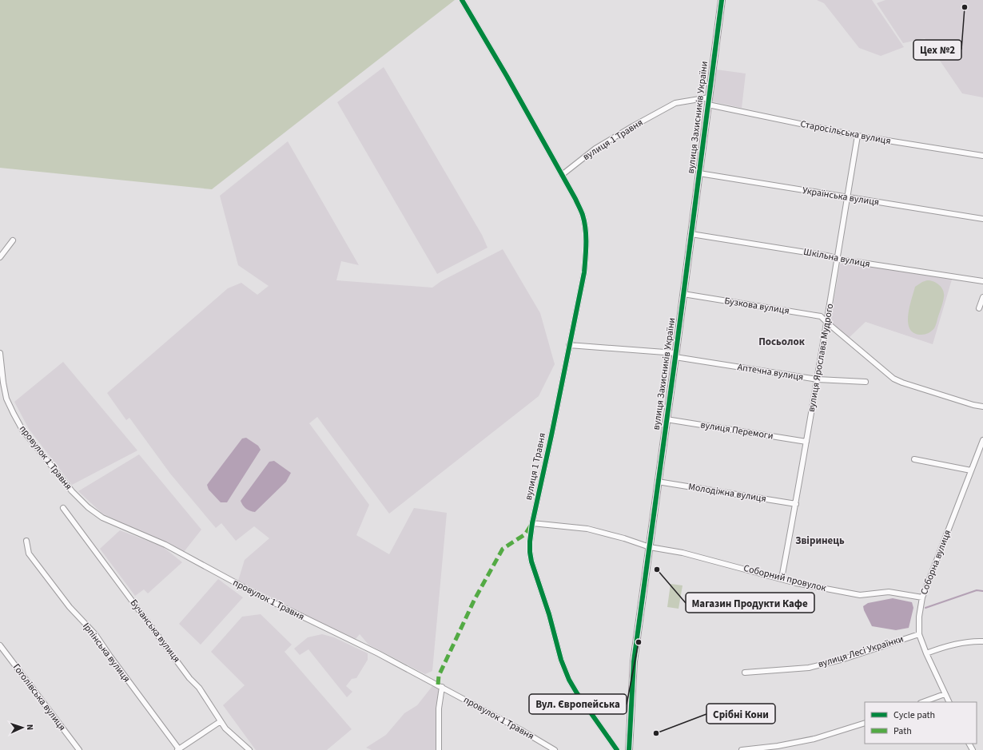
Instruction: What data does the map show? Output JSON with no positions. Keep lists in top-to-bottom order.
{
  "streets": {
    "street": [
      "вулиця Захисників України",
      "Старосільська вулиця",
      "вулиця 1 Травня",
      "Українська вулиця",
      "Шкільна вулиця",
      "Бузкова вулиця",
      "вулиця Ярослава Мудрого",
      "Аптечна вулиця",
      "вулиця Перемоги",
      "провулок 1 Травня",
      "Молодіжна вулиця",
      "Соборна вулиця",
      "Соборний провулок",
      "Бучанська вулиця",
      "вулиця Лесі Українки",
      "Ірпінська вулиця",
      "Гоголівська вулиця"
    ]
  },
  "crossings": [
    ["вулиця Захисників України", "Старосільська вулиця"],
    ["вулиця Захисників України", "вулиця 1 Травня"],
    ["вулиця Захисників України", "Українська вулиця"],
    ["вулиця Захисників України", "Шкільна вулиця"],
    ["вулиця Захисників України", "Бузкова вулиця"],
    ["вулиця Захисників України", "Аптечна вулиця"],
    ["вулиця Захисників України", "вулиця Перемоги"],
    ["вулиця Захисників України", "Молодіжна вулиця"],
    ["вулиця Захисників України", "Соборний провулок"],
    ["Старосільська вулиця", "вулиця Ярослава Мудрого"],
    ["вулиця 1 Травня", "Аптечна вулиця"],
    ["вулиця 1 Травня", "Соборний провулок"],
    ["Українська вулиця", "вулиця Ярослава Мудрого"],
    ["Шкільна вулиця", "вулиця Ярослава Мудрого"],
    ["Бузкова вулиця", "вулиця Ярослава Мудрого"],
    ["вулиця Ярослава Мудрого", "Аптечна вулиця"],
    ["вулиця Ярослава Мудрого", "вулиця Перемоги"],
    ["вулиця Ярослава Мудрого", "Молодіжна вулиця"],
    ["вулиця Ярослава Мудрого", "Соборний провулок"],
    ["Соборна вулиця", "Соборний провулок"],
    ["Соборна вулиця", "вулиця Лесі Українки"]
  ],
  "districts": ["Посьолок", "Звіринець"],
  "places": [
    "Цех №2",
    "Магазин Продукти Кафе",
    "Вул. Європейська",
    "Срібні Кони"
  ],
  "legend": ["Cycle path", "Path"],
  "north": "right"
}
